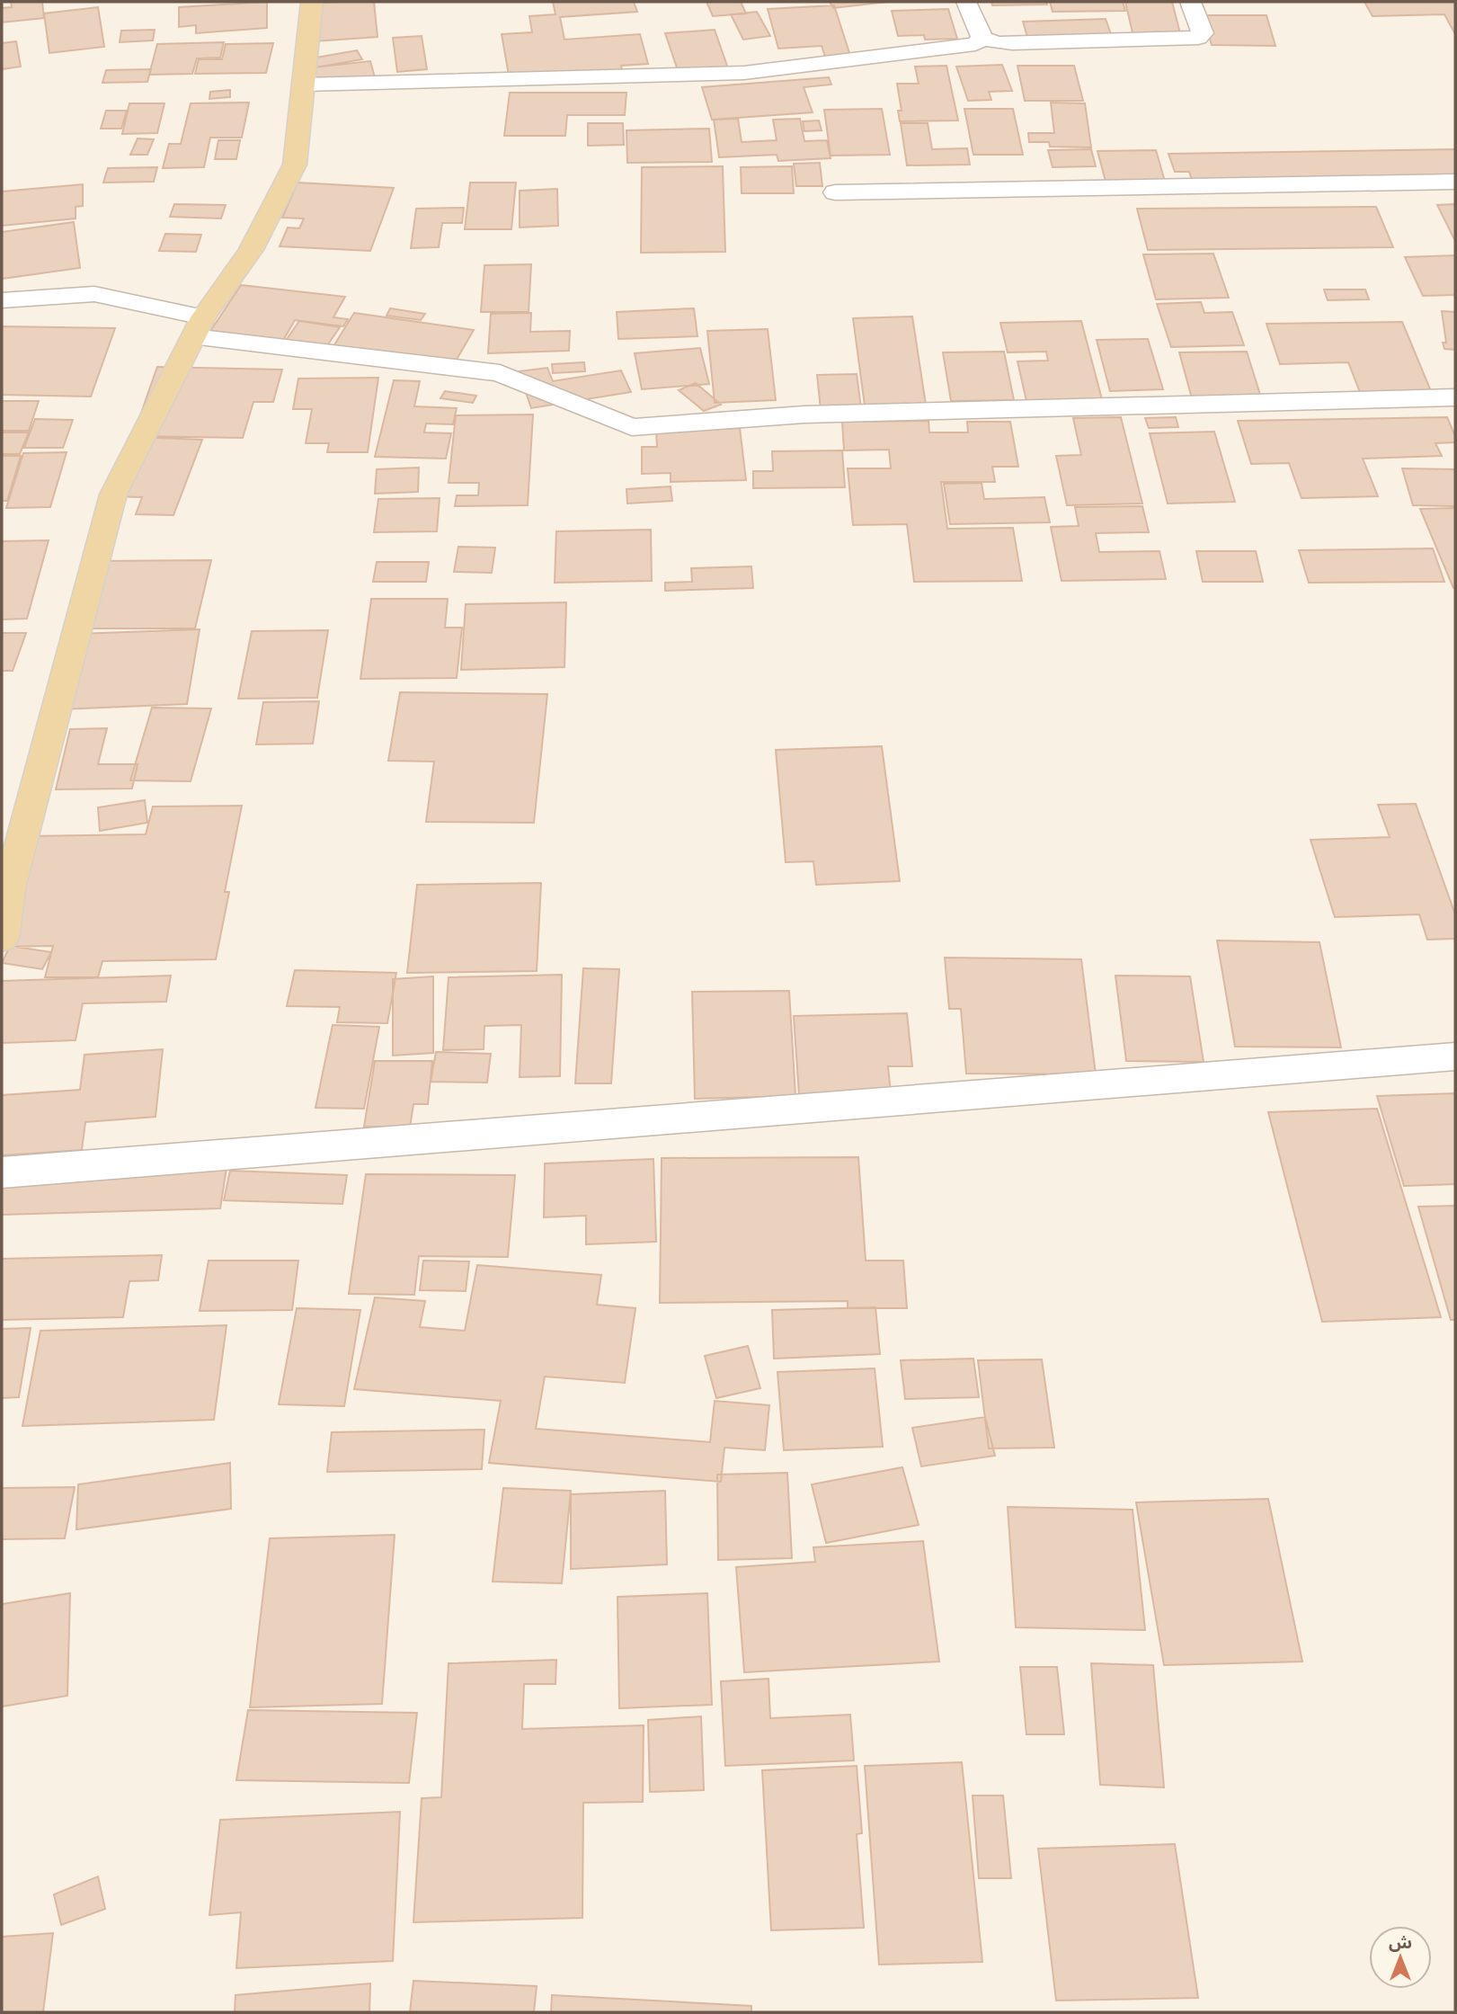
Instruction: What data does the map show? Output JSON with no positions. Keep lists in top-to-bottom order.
{
  "north": "top"
}
